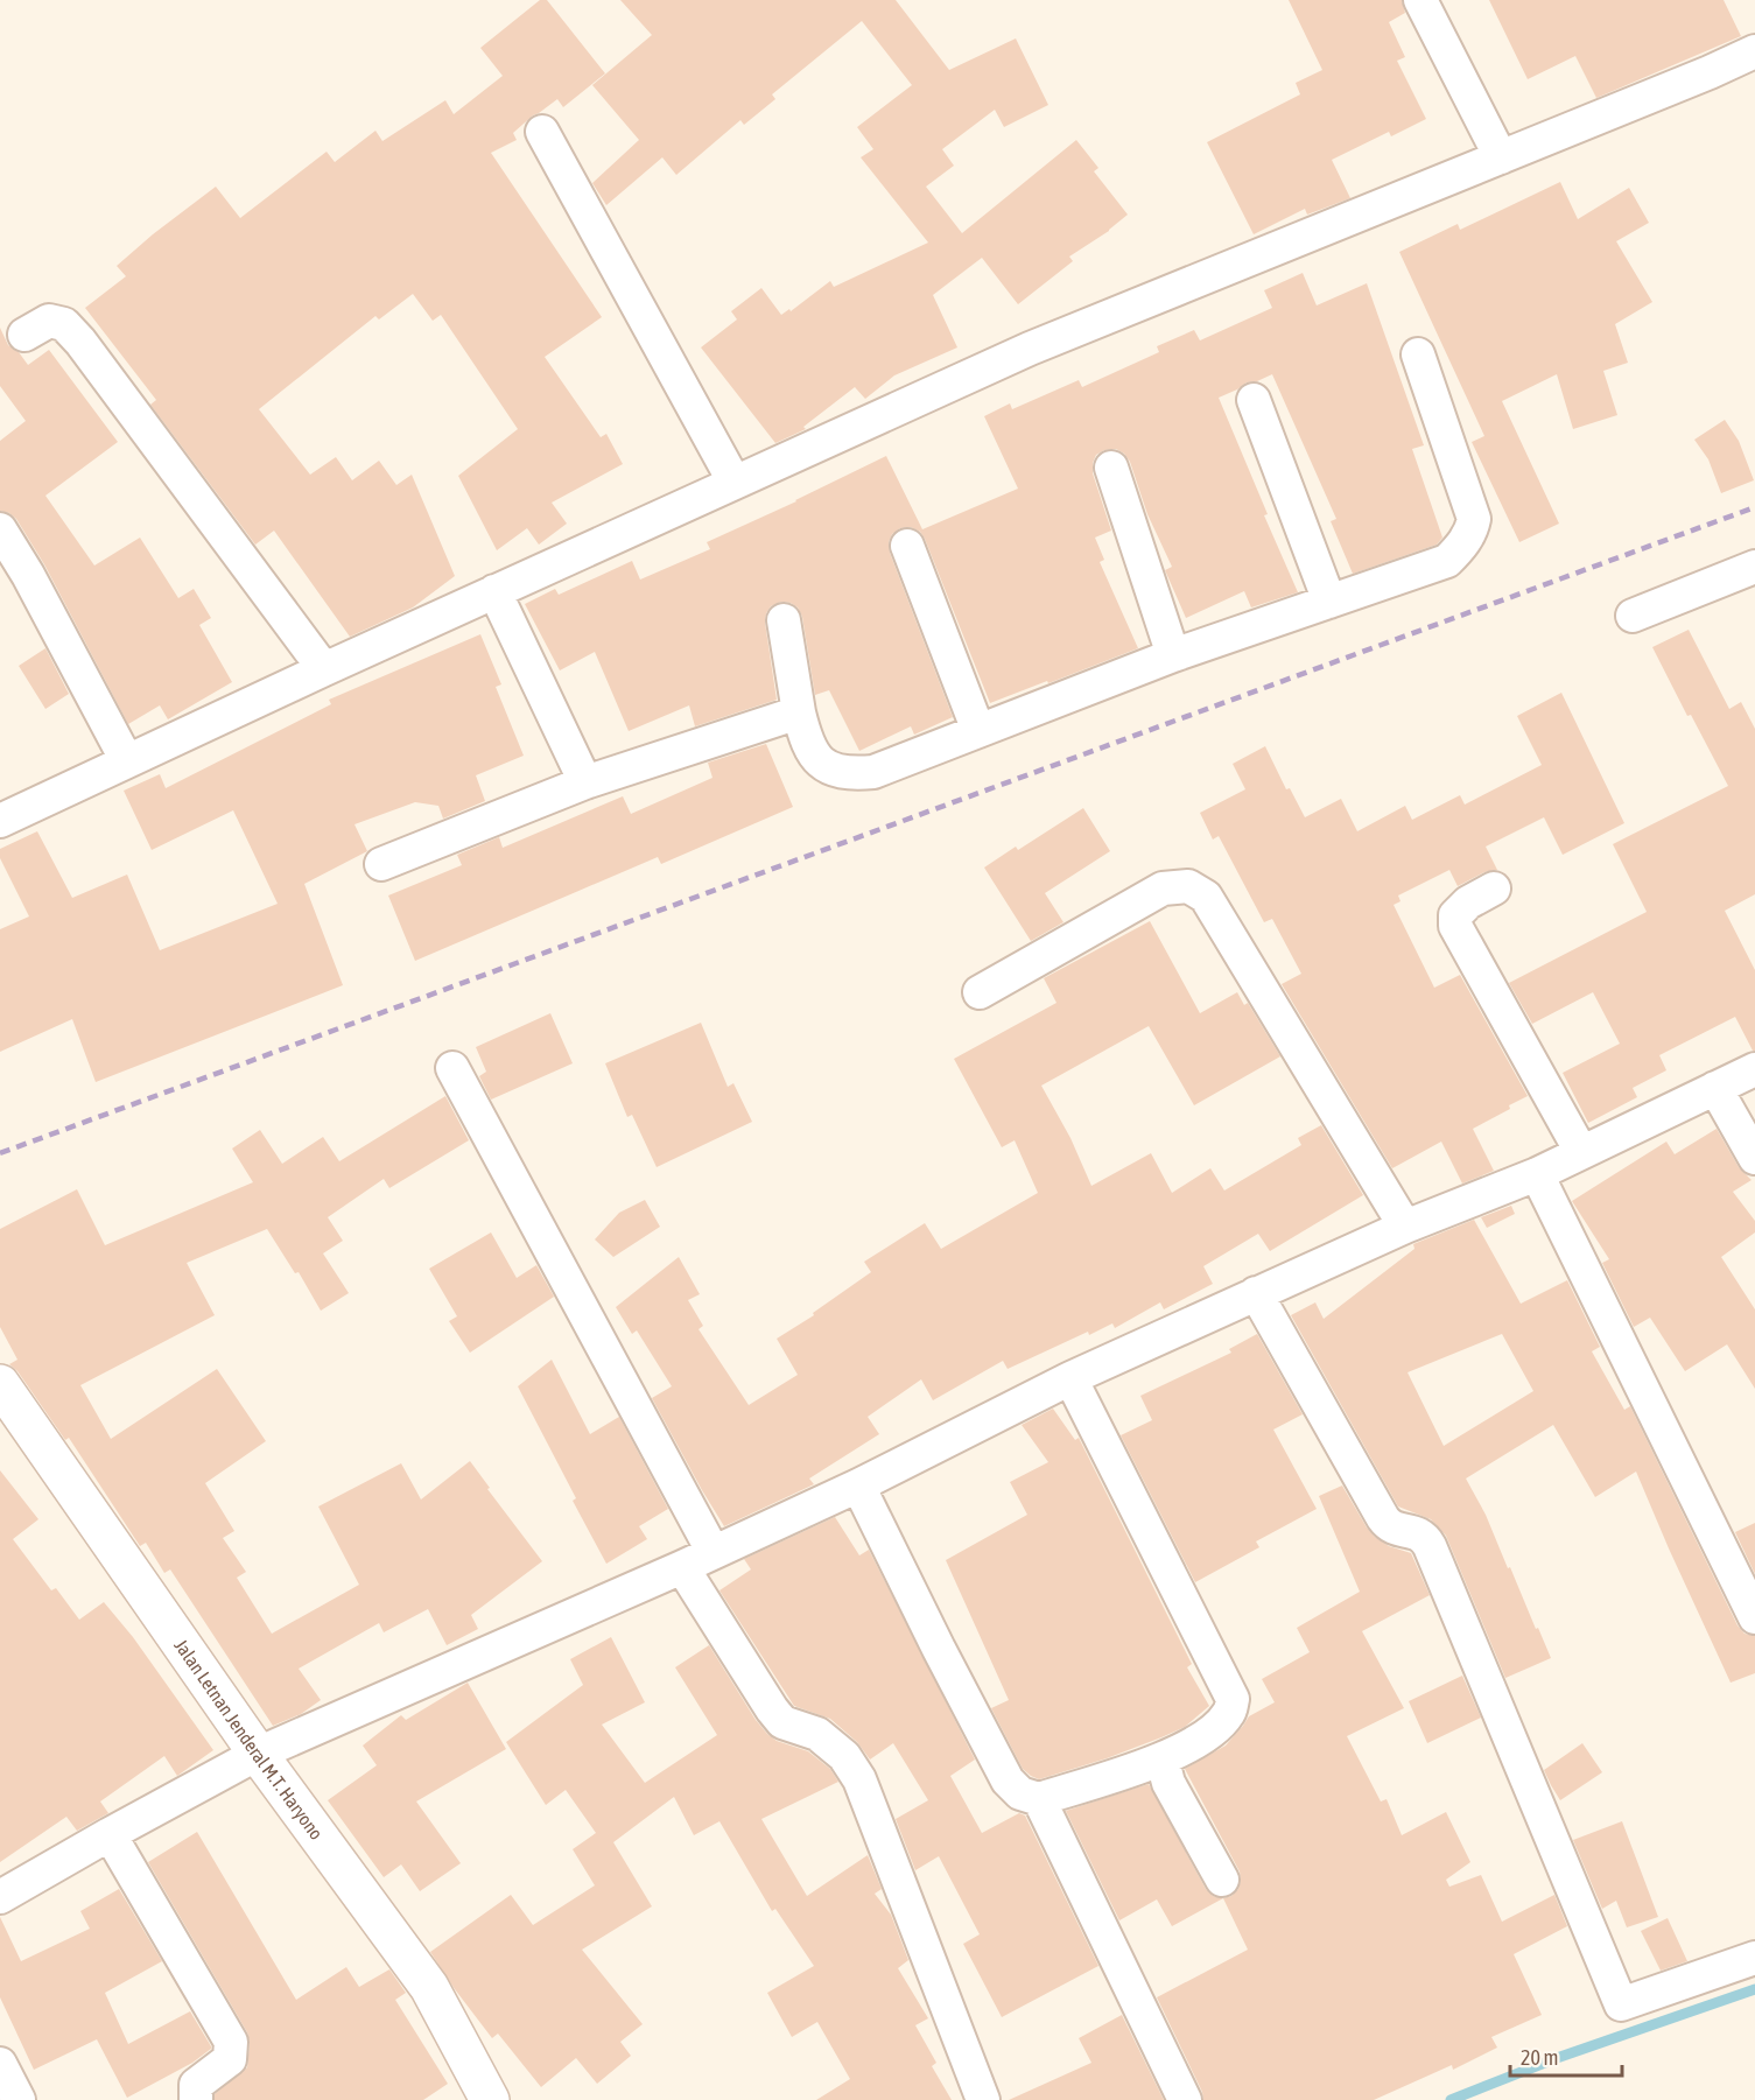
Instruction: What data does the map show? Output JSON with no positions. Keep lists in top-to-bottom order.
{
  "streets": {
    "main road": ["Jalan Letnan Jenderal M.T. Haryono"]
  },
  "scale_bar": "20 m"
}
